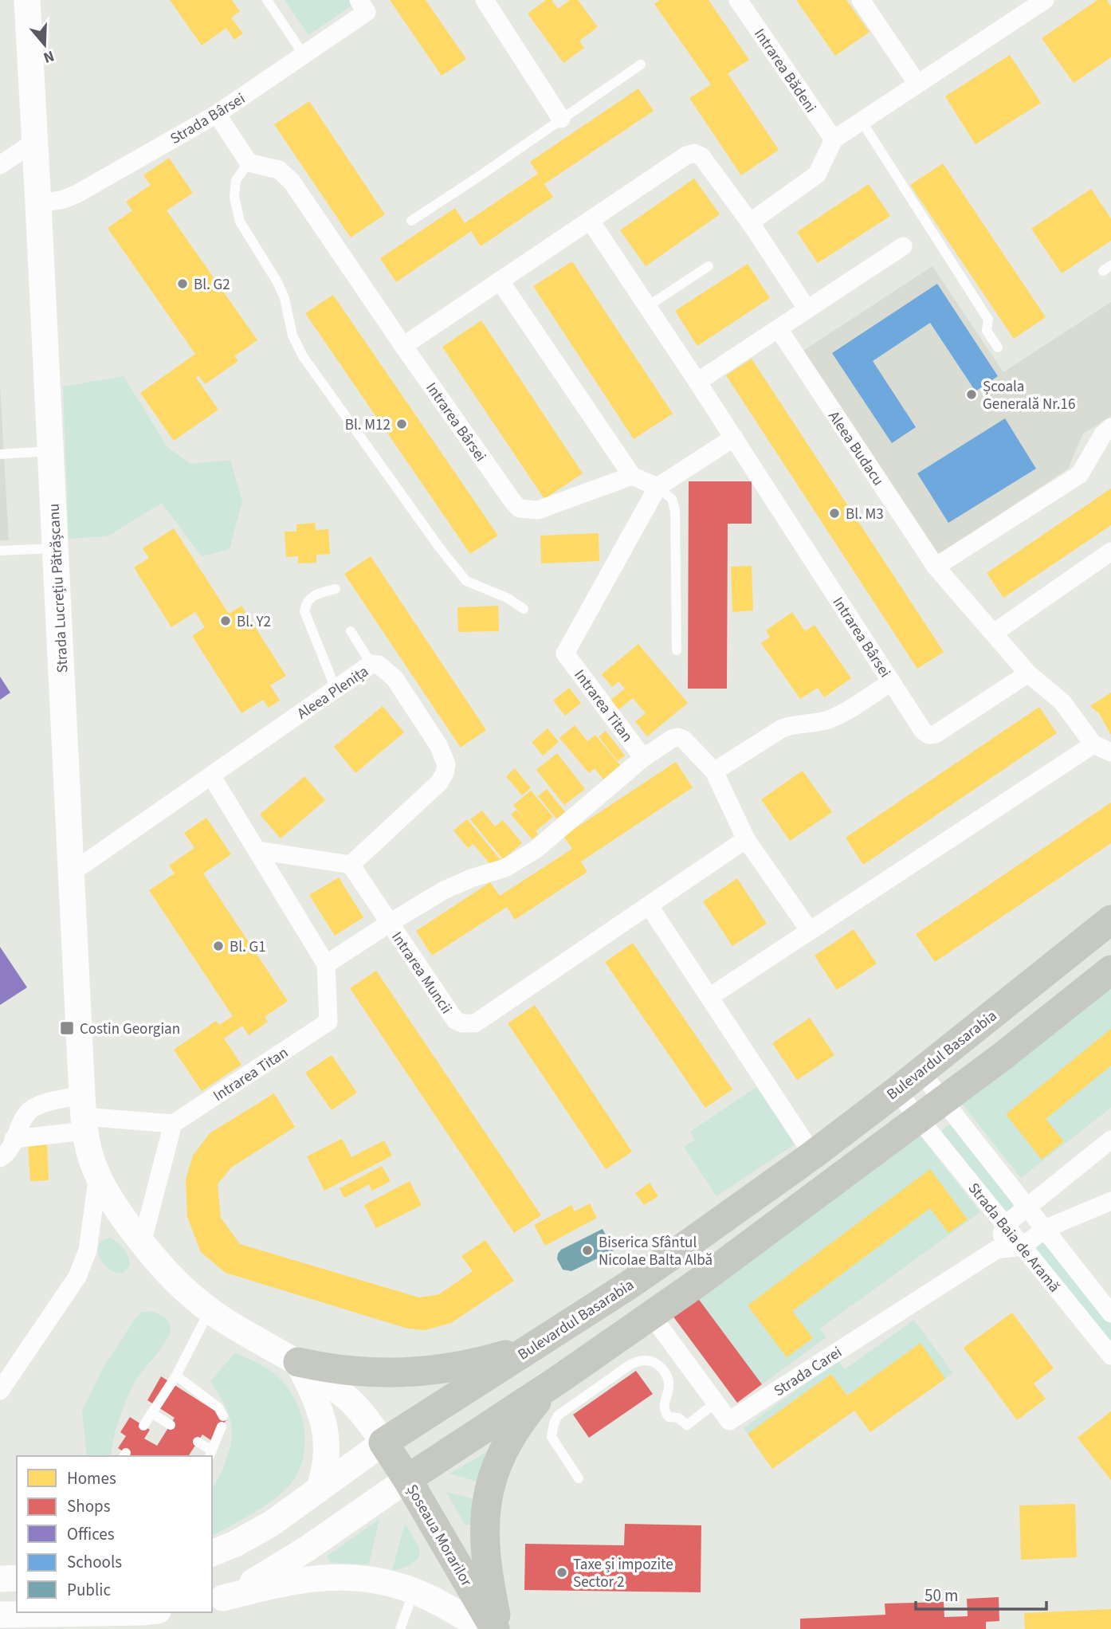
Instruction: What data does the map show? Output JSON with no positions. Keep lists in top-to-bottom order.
{
  "streets": {
    "main road": ["Strada Lucrețiu Pătrășcanu", "Bulevardul Basarabia", "Șoseaua Morarilor"],
    "street": [
      "Intrarea Bădeni",
      "Strada Bârsei",
      "Intrarea Bârsei",
      "Aleea Budacu",
      "Aleea Plenița",
      "Intrarea Titan",
      "Intrarea Muncii",
      "Strada Baia de Aramă",
      "Strada Carei"
    ]
  },
  "crossings": [
    ["Strada Bârsei", "Strada Lucrețiu Pătrășcanu"],
    ["Intrarea Bârsei", "Aleea Budacu"],
    ["Strada Lucrețiu Pătrășcanu", "Aleea Plenița"],
    ["Strada Lucrețiu Pătrășcanu", "Bulevardul Basarabia"],
    ["Strada Lucrețiu Pătrășcanu", "Șoseaua Morarilor"],
    ["Intrarea Titan", "Intrarea Muncii"],
    ["Bulevardul Basarabia", "Strada Baia de Aramă"],
    ["Bulevardul Basarabia", "Șoseaua Morarilor"],
    ["Strada Baia de Aramă", "Strada Carei"]
  ],
  "places": {
    "other": [
      "Bl. G2",
      "Școala Generală Nr.16",
      "Bl. M12",
      "Bl. M3",
      "Bl. Y2",
      "Bl. G1",
      "Biserica Sfântul Nicolae Balta Albă",
      "Taxe și impozite Sector 2"
    ],
    "transit": ["Costin Georgian"]
  },
  "legend": [
    "Homes",
    "Shops",
    "Offices",
    "Schools",
    "Public"
  ],
  "scale_bar": "50 m",
  "north": "bottom"
}
